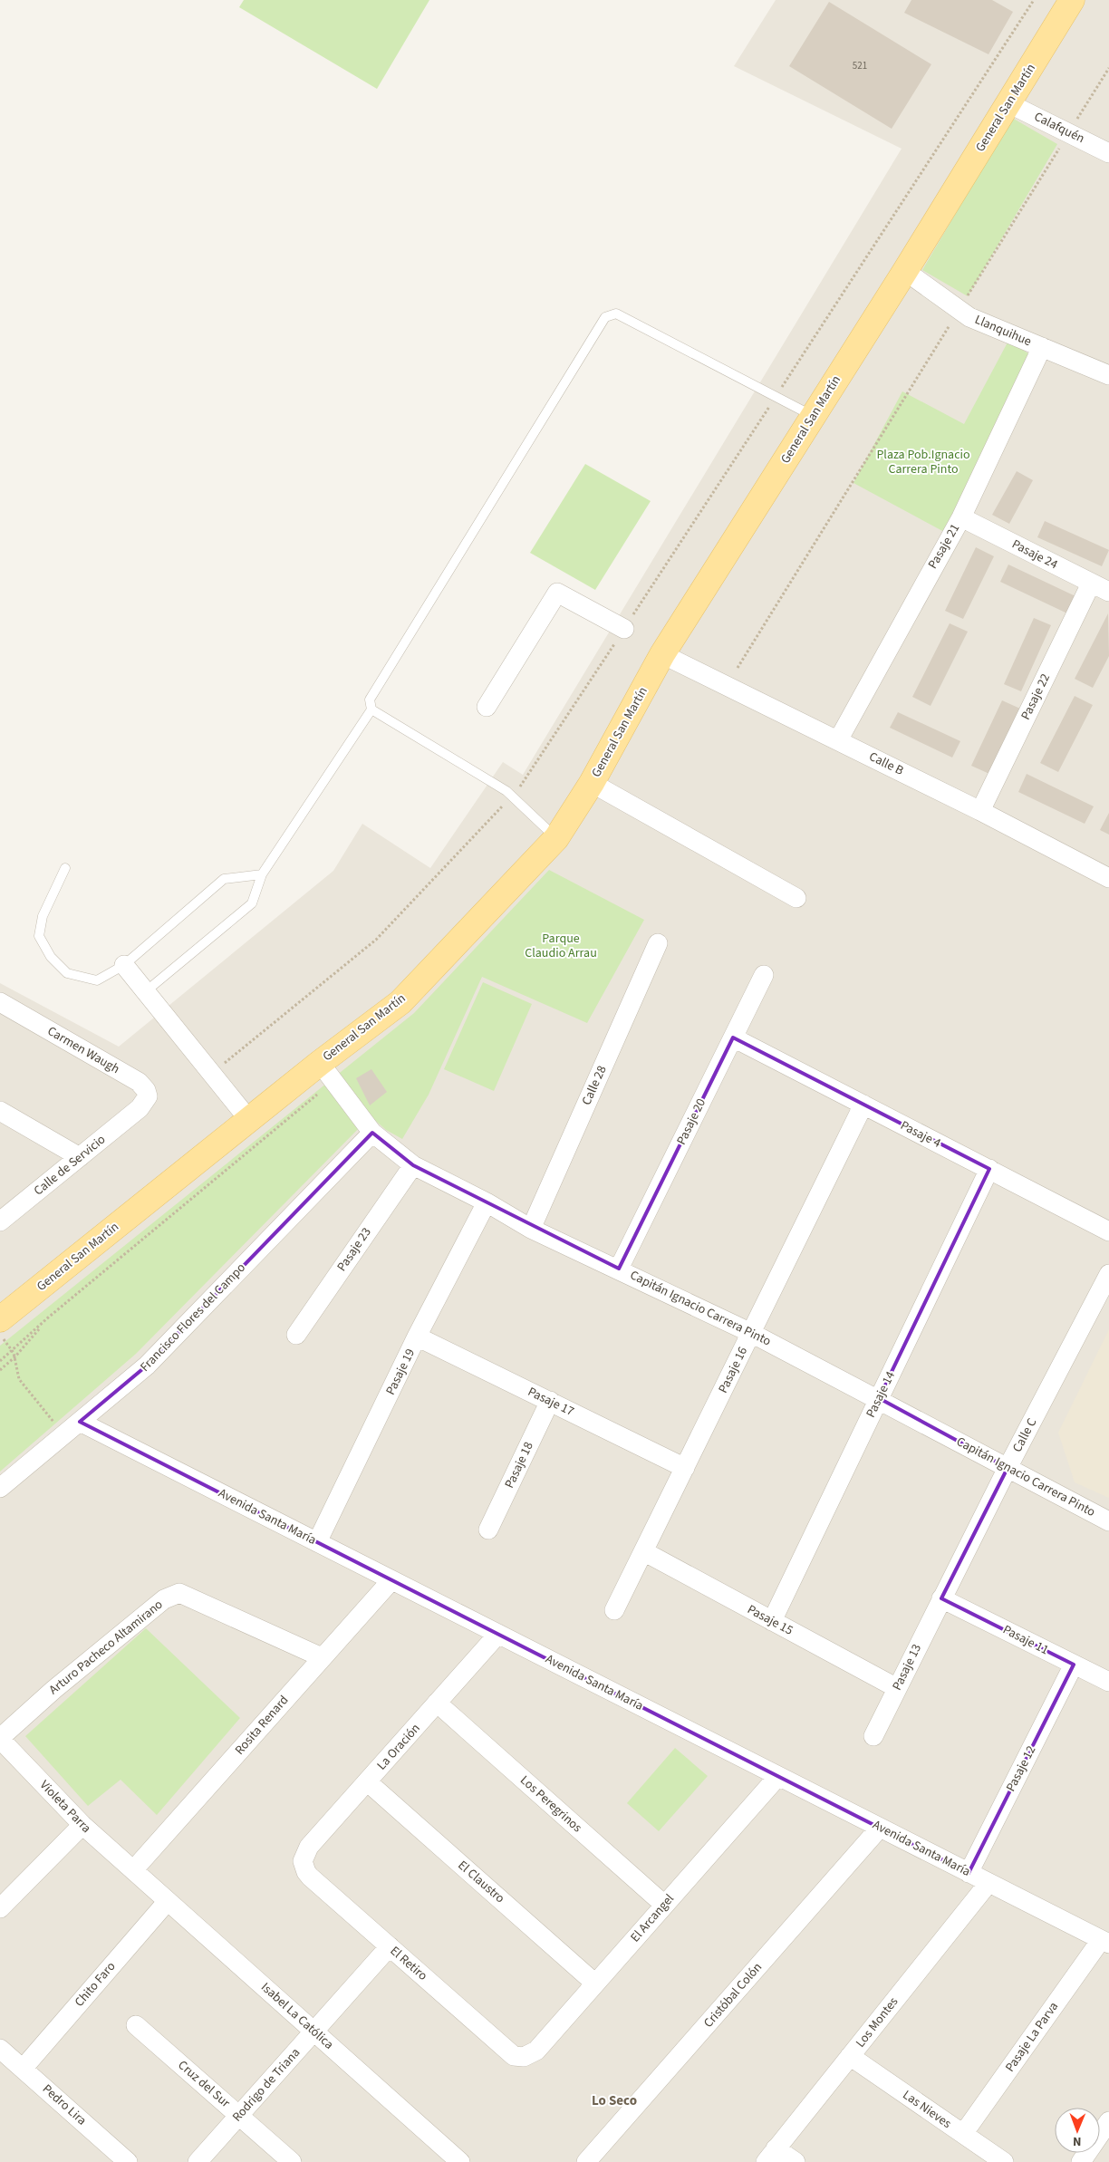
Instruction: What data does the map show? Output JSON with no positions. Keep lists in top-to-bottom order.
{
  "streets": {
    "main road": ["General San Martín"],
    "street": [
      "Calafquén",
      "Llanquihue",
      "Pasaje 21",
      "Pasaje 24",
      "Pasaje 22",
      "Calle B",
      "Carmen Waugh",
      "Calle 28",
      "Pasaje 20",
      "Pasaje 4",
      "Calle de Servicio",
      "Pasaje 23",
      "Capitán Ignacio Carrera Pinto",
      "Francisco Flores del Campo",
      "Pasaje 16",
      "Pasaje 19",
      "Pasaje 14",
      "Pasaje 17",
      "Calle C",
      "Pasaje 18",
      "Avenida Santa María",
      "Pasaje 15",
      "Pasaje 11",
      "Arturo Pacheco Altamirano",
      "Pasaje 13",
      "Rosita Renard",
      "La Oración",
      "Pasaje 12",
      "Los Peregrinos",
      "Violeta Parra",
      "El Claustro",
      "El Arcangel",
      "El Retiro",
      "Chito Faro",
      "Cristóbal Colón",
      "Isabel La Católica",
      "Los Montes",
      "Pasaje La Parva",
      "Cruz del Sur",
      "Rodrigo de Triana",
      "Pedro Lira",
      "Las Nieves"
    ]
  },
  "crossings": [
    ["General San Martín", "Calafquén"],
    ["General San Martín", "Llanquihue"],
    ["General San Martín", "Calle B"],
    ["General San Martín", "Capitán Ignacio Carrera Pinto"],
    ["Llanquihue", "Pasaje 21"],
    ["Pasaje 21", "Pasaje 24"],
    ["Pasaje 21", "Calle B"],
    ["Pasaje 24", "Pasaje 22"],
    ["Pasaje 22", "Calle B"],
    ["Carmen Waugh", "Calle de Servicio"],
    ["Calle 28", "Capitán Ignacio Carrera Pinto"],
    ["Pasaje 20", "Pasaje 4"],
    ["Pasaje 20", "Capitán Ignacio Carrera Pinto"],
    ["Pasaje 4", "Pasaje 16"],
    ["Pasaje 4", "Pasaje 14"],
    ["Pasaje 23", "Capitán Ignacio Carrera Pinto"],
    ["Capitán Ignacio Carrera Pinto", "Francisco Flores del Campo"],
    ["Capitán Ignacio Carrera Pinto", "Pasaje 16"],
    ["Capitán Ignacio Carrera Pinto", "Pasaje 19"],
    ["Capitán Ignacio Carrera Pinto", "Pasaje 14"],
    ["Capitán Ignacio Carrera Pinto", "Calle C"],
    ["Francisco Flores del Campo", "Avenida Santa María"],
    ["Pasaje 16", "Pasaje 17"],
    ["Pasaje 16", "Pasaje 15"],
    ["Pasaje 19", "Pasaje 17"],
    ["Pasaje 19", "Avenida Santa María"],
    ["Pasaje 14", "Pasaje 15"],
    ["Pasaje 17", "Pasaje 18"],
    ["Calle C", "Pasaje 11"],
    ["Calle C", "Pasaje 13"],
    ["Avenida Santa María", "Rosita Renard"],
    ["Avenida Santa María", "La Oración"],
    ["Avenida Santa María", "Pasaje 12"],
    ["Avenida Santa María", "El Arcangel"],
    ["Avenida Santa María", "Cristóbal Colón"],
    ["Avenida Santa María", "Los Montes"],
    ["Avenida Santa María", "Pasaje La Parva"],
    ["Pasaje 15", "Pasaje 13"],
    ["Pasaje 11", "Pasaje 13"],
    ["Pasaje 11", "Pasaje 12"],
    ["Arturo Pacheco Altamirano", "Rosita Renard"],
    ["Arturo Pacheco Altamirano", "Violeta Parra"],
    ["Rosita Renard", "Violeta Parra"],
    ["Rosita Renard", "Isabel La Católica"],
    ["La Oración", "Los Peregrinos"],
    ["La Oración", "El Claustro"],
    ["La Oración", "El Retiro"],
    ["Los Peregrinos", "El Arcangel"],
    ["Violeta Parra", "Isabel La Católica"],
    ["El Claustro", "El Arcangel"],
    ["El Arcangel", "El Retiro"],
    ["El Retiro", "Rodrigo de Triana"],
    ["Chito Faro", "Isabel La Católica"],
    ["Chito Faro", "Pedro Lira"],
    ["Isabel La Católica", "Rodrigo de Triana"],
    ["Los Montes", "Las Nieves"],
    ["Pasaje La Parva", "Las Nieves"],
    ["Cruz del Sur", "Rodrigo de Triana"]
  ],
  "districts": ["Lo Seco"],
  "parks": ["Plaza Pob.Ignacio Carrera Pinto", "Parque Claudio Arrau"],
  "house_numbers": ["521"],
  "north": "bottom"
}
